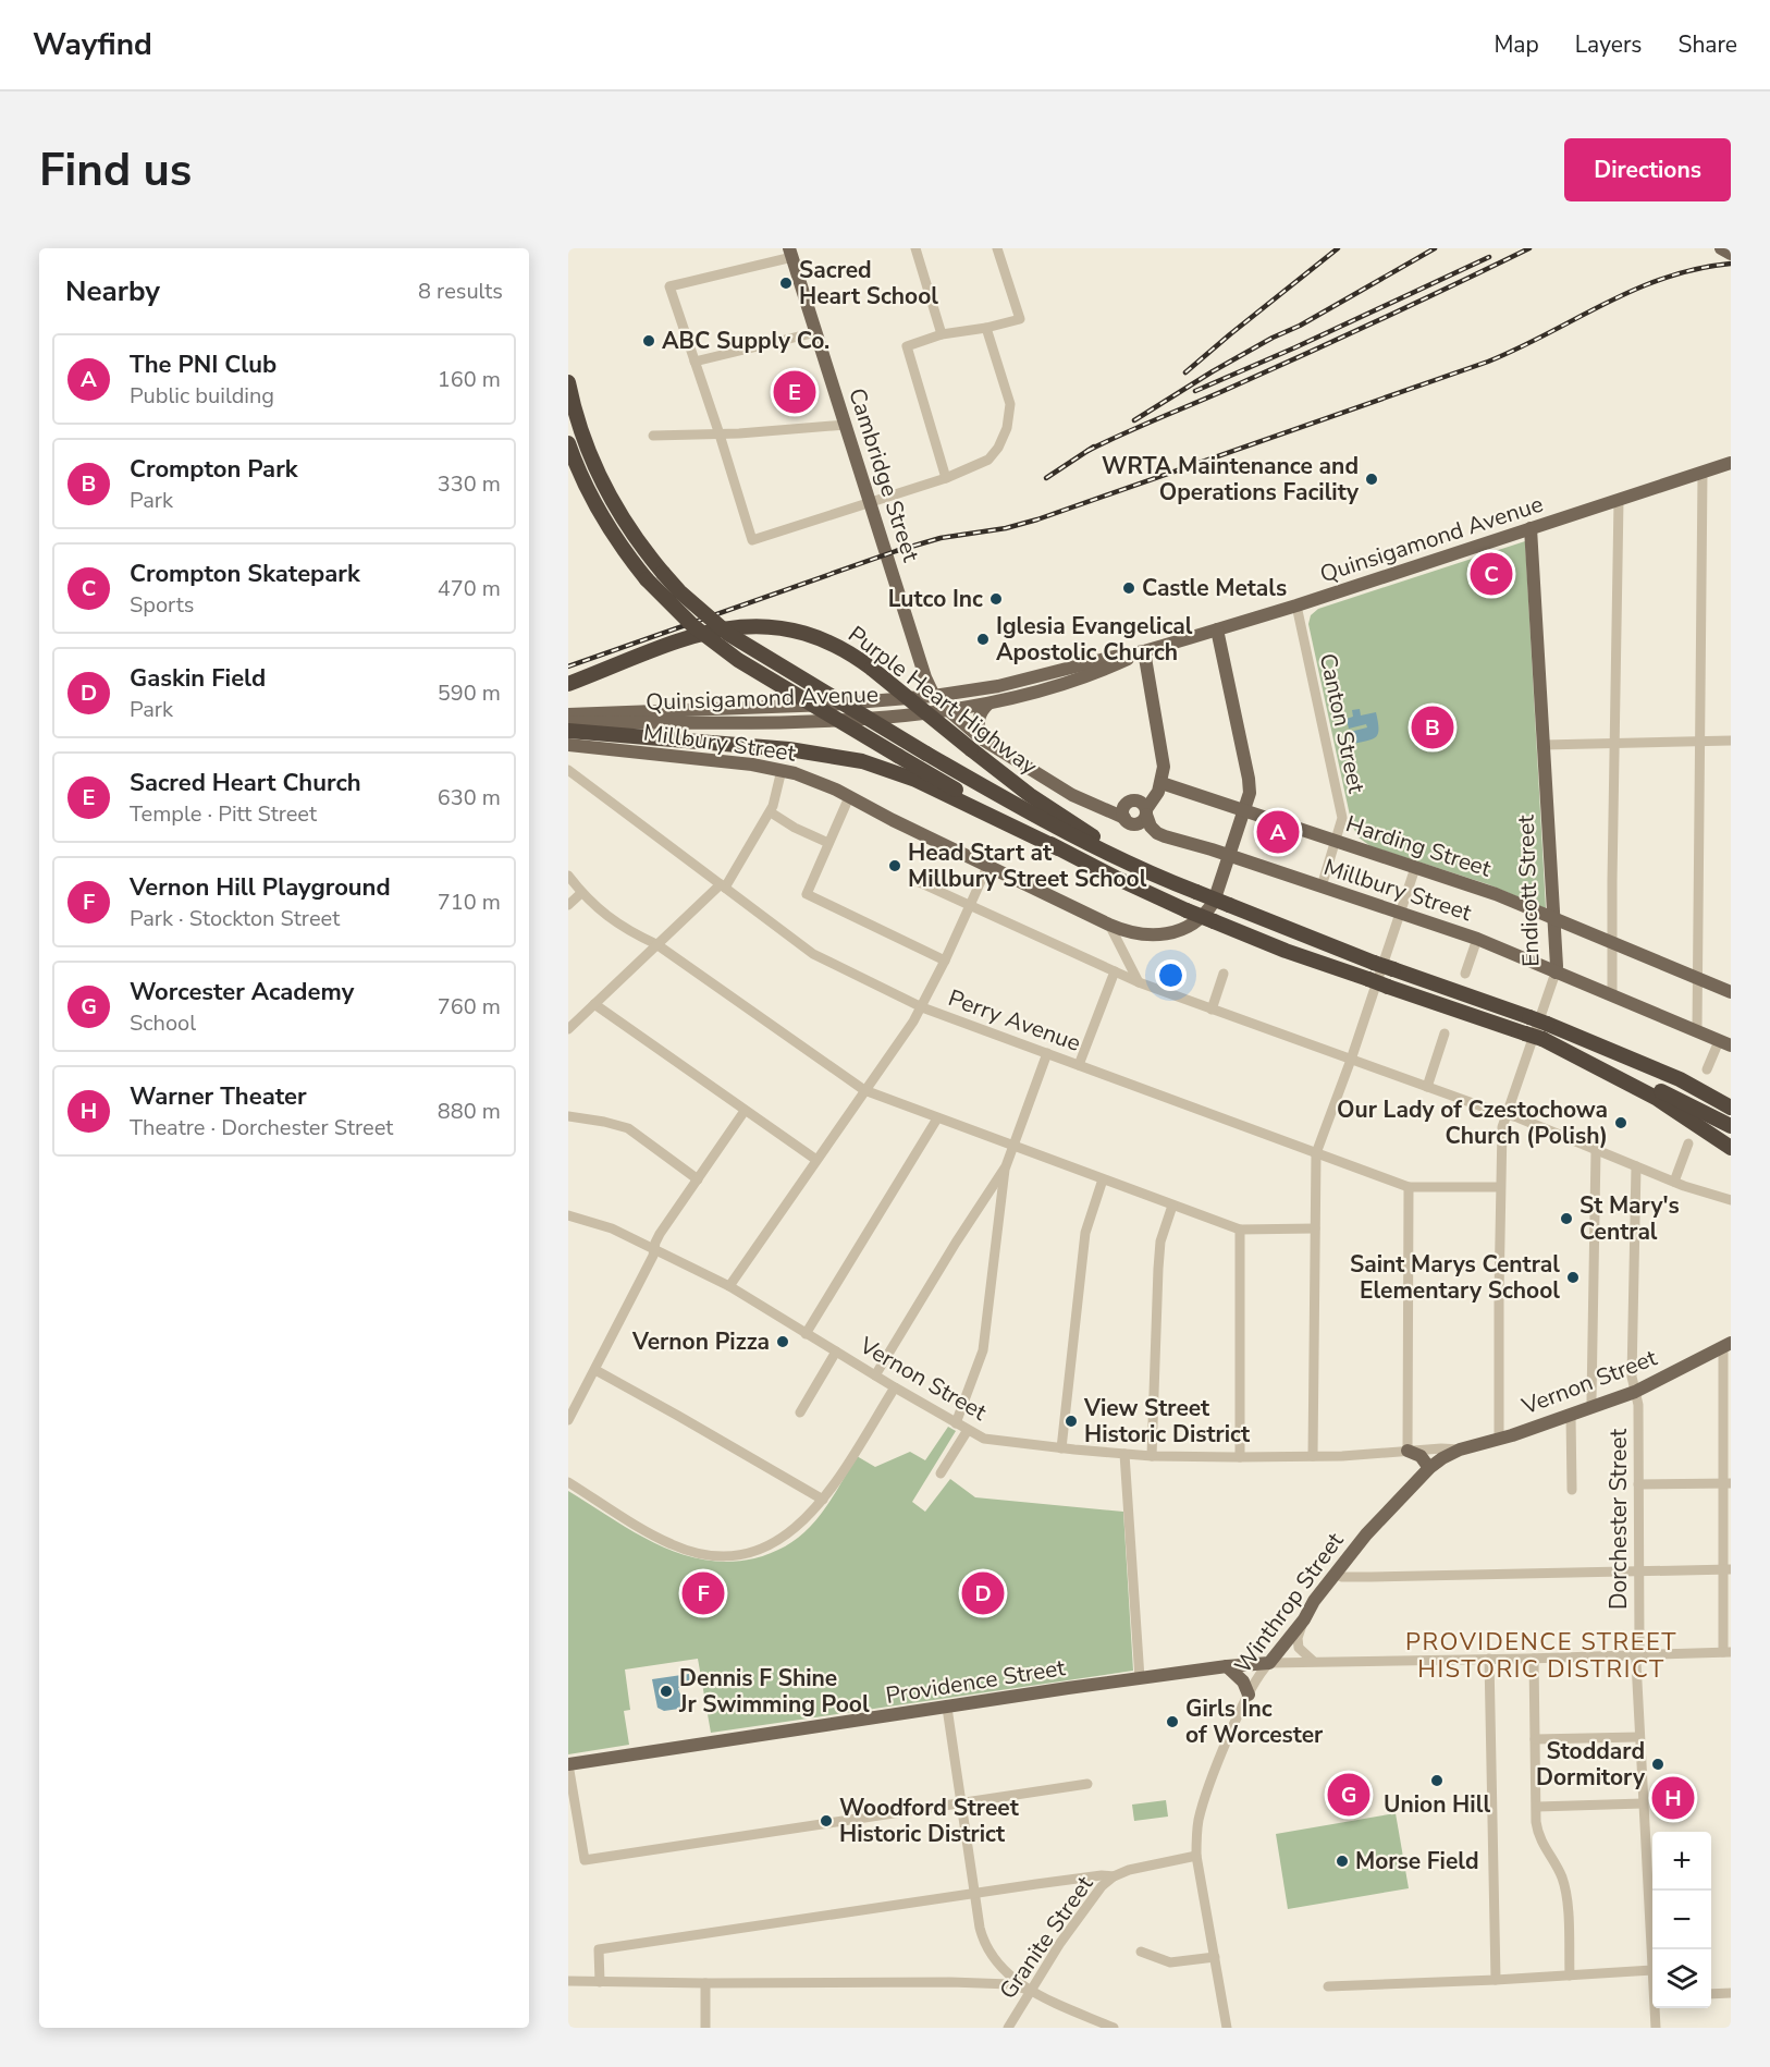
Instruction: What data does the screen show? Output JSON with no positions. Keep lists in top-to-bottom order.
{
  "streets": {
    "highway": ["Purple Heart Highway"],
    "main road": [
      "Cambridge Street",
      "Quinsigamond Avenue",
      "Millbury Street",
      "Harding Street",
      "Endicott Street",
      "Vernon Street",
      "Winthrop Street",
      "Providence Street"
    ],
    "street": [
      "Canton Street",
      "Perry Avenue",
      "Dorchester Street",
      "Granite Street"
    ]
  },
  "crossings": [
    ["Cambridge Street", "Quinsigamond Avenue"],
    ["Cambridge Street", "Purple Heart Highway"],
    ["Quinsigamond Avenue", "Canton Street"],
    ["Quinsigamond Avenue", "Endicott Street"],
    ["Canton Street", "Millbury Street"],
    ["Canton Street", "Harding Street"],
    ["Millbury Street", "Endicott Street"],
    ["Harding Street", "Endicott Street"],
    ["Endicott Street", "Perry Avenue"],
    ["Endicott Street", "Vernon Street"],
    ["Vernon Street", "Dorchester Street"],
    ["Vernon Street", "Winthrop Street"],
    ["Dorchester Street", "Providence Street"],
    ["Winthrop Street", "Providence Street"],
    ["Winthrop Street", "Granite Street"]
  ],
  "districts": ["PROVIDENCE STREET HISTORIC DISTRICT"],
  "places": [
    "Sacred Heart School",
    "ABC Supply Co.",
    "WRTA Maintenance and Operations Facility",
    "Castle Metals",
    "Lutco Inc",
    "Iglesia Evangelical Apostolic Church",
    "Head Start at Millbury Street School",
    "Our Lady of Czestochowa Church (Polish)",
    "St Mary's Central",
    "Saint Marys Central Elementary School",
    "Vernon Pizza",
    "View Street Historic District",
    "Dennis F Shine Jr Swimming Pool",
    "Girls Inc of Worcester",
    "Stoddard Dormitory",
    "Union Hill",
    "Woodford Street Historic District",
    "Morse Field"
  ],
  "page": {
    "header": "Wayfind",
    "nav": ["Map", "Layers", "Share"],
    "buttons": "Directions",
    "title": "Find us",
    "heading": ["Nearby", "8 results"],
    "list": [
      {
        "mark": "A",
        "name": "The PNI Club",
        "note": "Public building",
        "value": "160 m"
      },
      {
        "mark": "B",
        "name": "Crompton Park",
        "note": "Park",
        "value": "330 m"
      },
      {
        "mark": "C",
        "name": "Crompton Skatepark",
        "note": "Sports",
        "value": "470 m"
      },
      {
        "mark": "D",
        "name": "Gaskin Field",
        "note": "Park",
        "value": "590 m"
      },
      {
        "mark": "E",
        "name": "Sacred Heart Church",
        "note": "Temple · Pitt Street",
        "value": "630 m"
      },
      {
        "mark": "F",
        "name": "Vernon Hill Playground",
        "note": "Park · Stockton Street",
        "value": "710 m"
      },
      {
        "mark": "G",
        "name": "Worcester Academy",
        "note": "School",
        "value": "760 m"
      },
      {
        "mark": "H",
        "name": "Warner Theater",
        "note": "Theatre · Dorchester Street",
        "value": "880 m"
      }
    ],
    "pins": [
      "E",
      "C",
      "B",
      "A",
      "D",
      "F",
      "G",
      "H"
    ],
    "map_buttons": ["+", "−"]
  }
}
